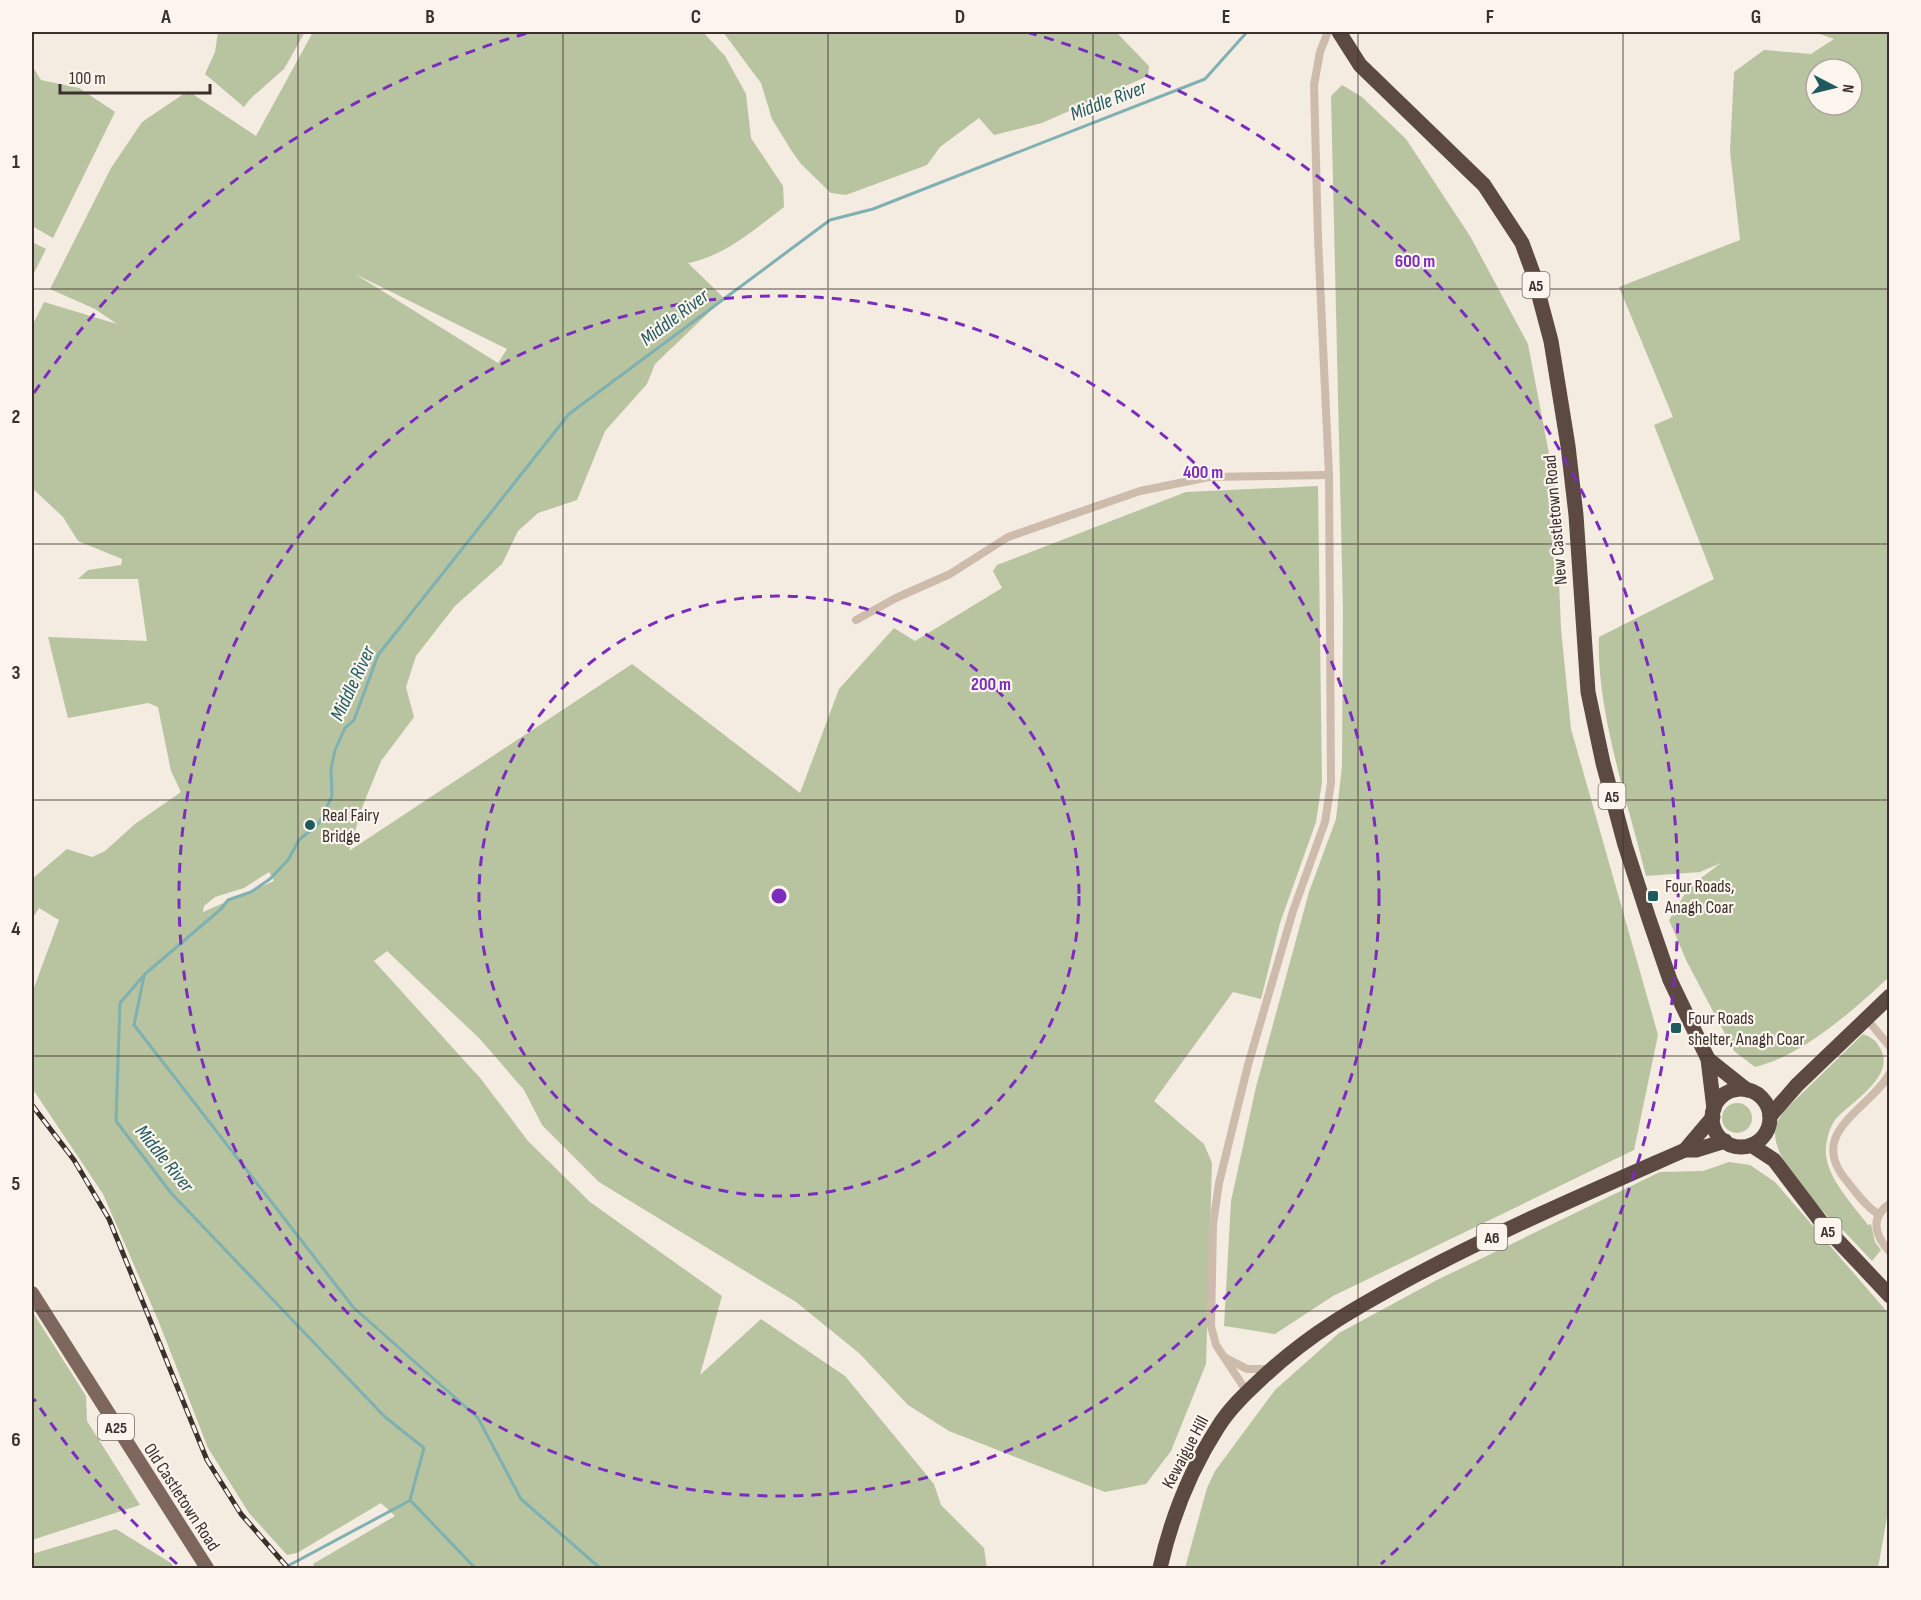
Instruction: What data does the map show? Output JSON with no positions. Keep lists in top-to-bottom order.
{
  "streets": {
    "highway": [
      "A5",
      "New Castletown Road",
      "A6",
      "Kewaigue Hill"
    ],
    "main road": ["A25", "Old Castletown Road"]
  },
  "crossings": [
    ["A5", "New Castletown Road"],
    ["A5", "A6"],
    ["A6", "Kewaigue Hill"]
  ],
  "water": ["Middle River"],
  "places": {
    "other": ["Real Fairy Bridge"],
    "transit": ["Four Roads, Anagh Coar", "Four Roads shelter, Anagh Coar"]
  },
  "scale_bar": "100 m",
  "north": "right",
  "grid": {
    "columns": [
      "A",
      "B",
      "C",
      "D",
      "E",
      "F",
      "G"
    ],
    "rows": [
      "1",
      "2",
      "3",
      "4",
      "5",
      "6"
    ]
  },
  "rings": ["600 m", "400 m", "200 m"]
}
